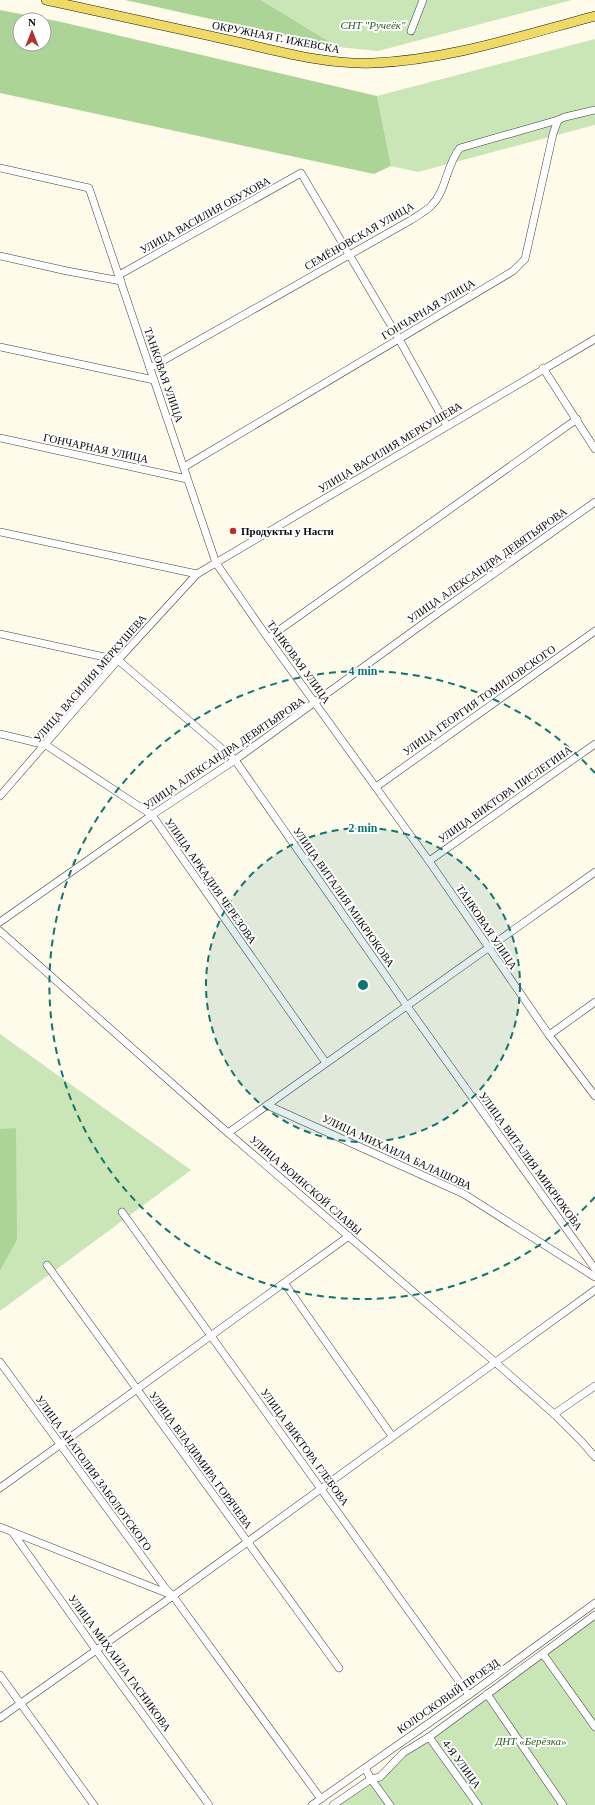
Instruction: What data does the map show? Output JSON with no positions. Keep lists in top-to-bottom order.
{
  "streets": {
    "main road": ["ОКРУЖНАЯ Г. ИЖЕВСКА"],
    "street": [
      "УЛИЦА ВАСИЛИЯ ОБУХОВА",
      "СЕМЁНОВСКАЯ УЛИЦА",
      "ГОНЧАРНАЯ УЛИЦА",
      "ТАНКОВАЯ УЛИЦА",
      "УЛИЦА ВАСИЛИЯ МЕРКУШЕВА",
      "УЛИЦА АЛЕКСАНДРА ДЕВЯТЬЯРОВА",
      "УЛИЦА ГЕОРГИЯ ТОМИЛОВСКОГО",
      "УЛИЦА ВИКТОРА ПИСЛЕГИНА",
      "УЛИЦА АРКАДИЯ ЧЕРЕЗОВА",
      "УЛИЦА ВИТАЛИЯ МИКРЮКОВА",
      "УЛИЦА МИХАИЛА БАЛАШОВА",
      "УЛИЦА ВОИНСКОЙ СЛАВЫ",
      "УЛИЦА ВИКТОРА ГЛЕБОВА",
      "УЛИЦА ВЛАДИМИРА ГОРЯЧЕВА",
      "УЛИЦА АНАТОЛИЯ ЗАБОЛОТСКОГО",
      "УЛИЦА МИХАИЛА ГАСНИКОВА",
      "КОЛОСКОВЫЙ ПРОЕЗД",
      "4-Я УЛИЦА"
    ]
  },
  "crossings": [
    ["УЛИЦА ВАСИЛИЯ ОБУХОВА", "СЕМЁНОВСКАЯ УЛИЦА"],
    ["УЛИЦА ВАСИЛИЯ ОБУХОВА", "ТАНКОВАЯ УЛИЦА"],
    ["СЕМЁНОВСКАЯ УЛИЦА", "ГОНЧАРНАЯ УЛИЦА"],
    ["СЕМЁНОВСКАЯ УЛИЦА", "ТАНКОВАЯ УЛИЦА"],
    ["ГОНЧАРНАЯ УЛИЦА", "ТАНКОВАЯ УЛИЦА"],
    ["ТАНКОВАЯ УЛИЦА", "УЛИЦА ВАСИЛИЯ МЕРКУШЕВА"],
    ["ТАНКОВАЯ УЛИЦА", "УЛИЦА АЛЕКСАНДРА ДЕВЯТЬЯРОВА"],
    ["ТАНКОВАЯ УЛИЦА", "УЛИЦА ГЕОРГИЯ ТОМИЛОВСКОГО"],
    ["ТАНКОВАЯ УЛИЦА", "УЛИЦА ВИКТОРА ПИСЛЕГИНА"],
    ["УЛИЦА ВАСИЛИЯ МЕРКУШЕВА", "УЛИЦА АРКАДИЯ ЧЕРЕЗОВА"],
    ["УЛИЦА ВАСИЛИЯ МЕРКУШЕВА", "УЛИЦА ВИТАЛИЯ МИКРЮКОВА"],
    ["УЛИЦА АЛЕКСАНДРА ДЕВЯТЬЯРОВА", "УЛИЦА АРКАДИЯ ЧЕРЕЗОВА"],
    ["УЛИЦА АЛЕКСАНДРА ДЕВЯТЬЯРОВА", "УЛИЦА ВИТАЛИЯ МИКРЮКОВА"],
    ["УЛИЦА ВИКТОРА ГЛЕБОВА", "КОЛОСКОВЫЙ ПРОЕЗД"],
    ["УЛИЦА АНАТОЛИЯ ЗАБОЛОТСКОГО", "КОЛОСКОВЫЙ ПРОЕЗД"]
  ],
  "parks": ["СНТ \"Ручеёк\"", "ДНТ «Берёзка»"],
  "places": ["Продукты у Насти"],
  "north": "top",
  "rings": ["4 min", "2 min"]
}
